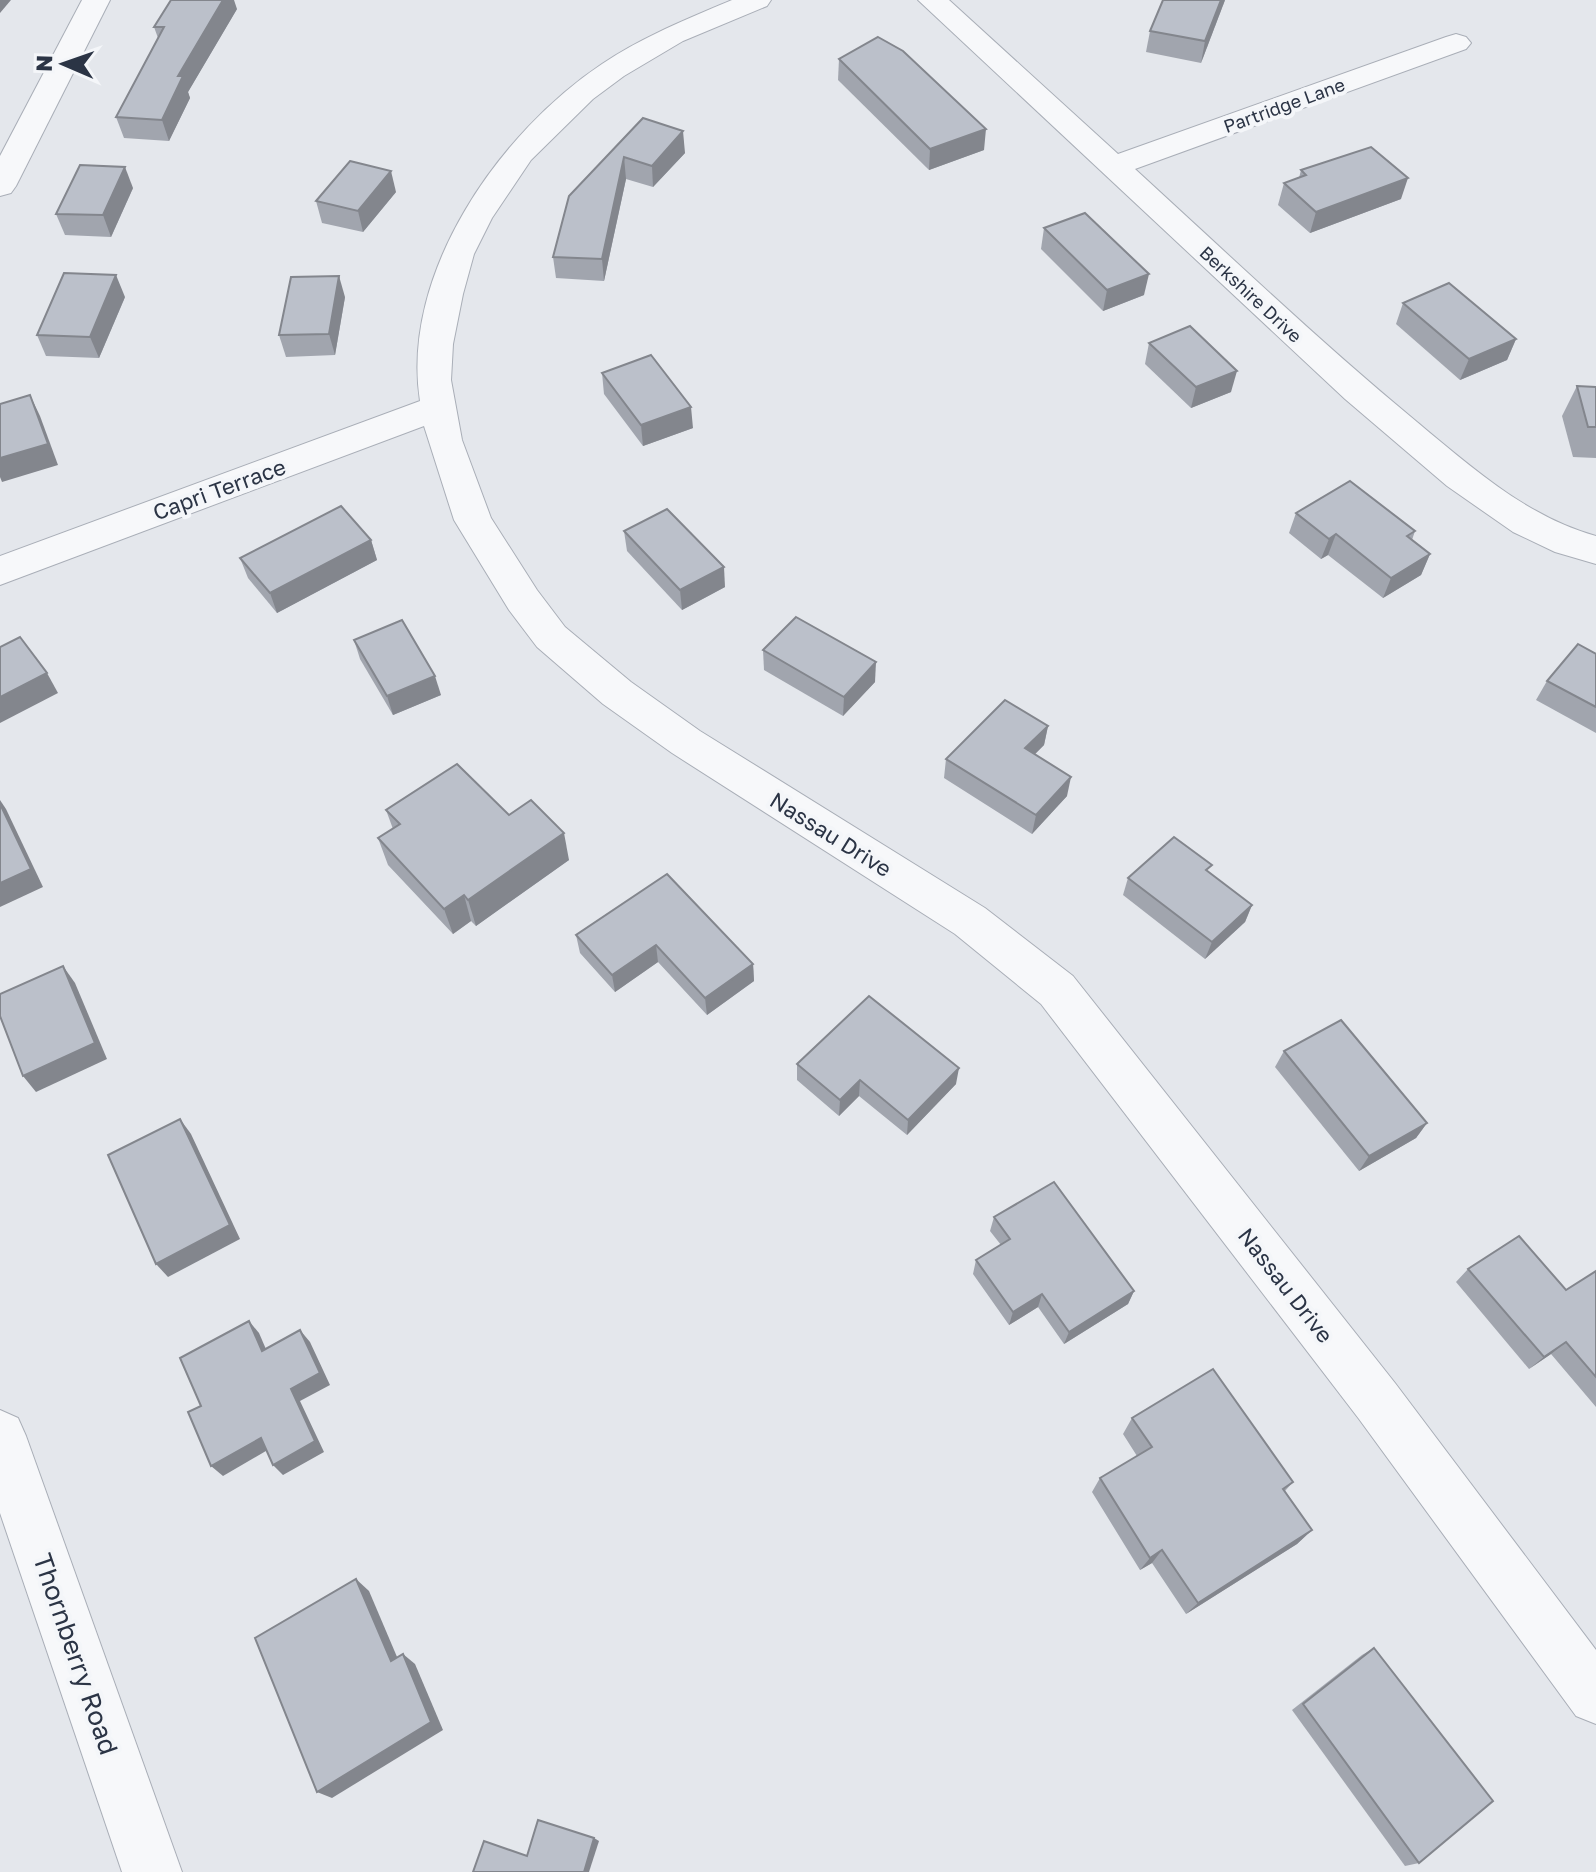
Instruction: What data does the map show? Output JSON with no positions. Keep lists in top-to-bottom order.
{
  "streets": {
    "street": [
      "Partridge Lane",
      "Berkshire Drive",
      "Capri Terrace",
      "Nassau Drive",
      "Thornberry Road"
    ]
  },
  "crossings": [
    ["Partridge Lane", "Berkshire Drive"],
    ["Capri Terrace", "Nassau Drive"]
  ],
  "north": "left"
}
